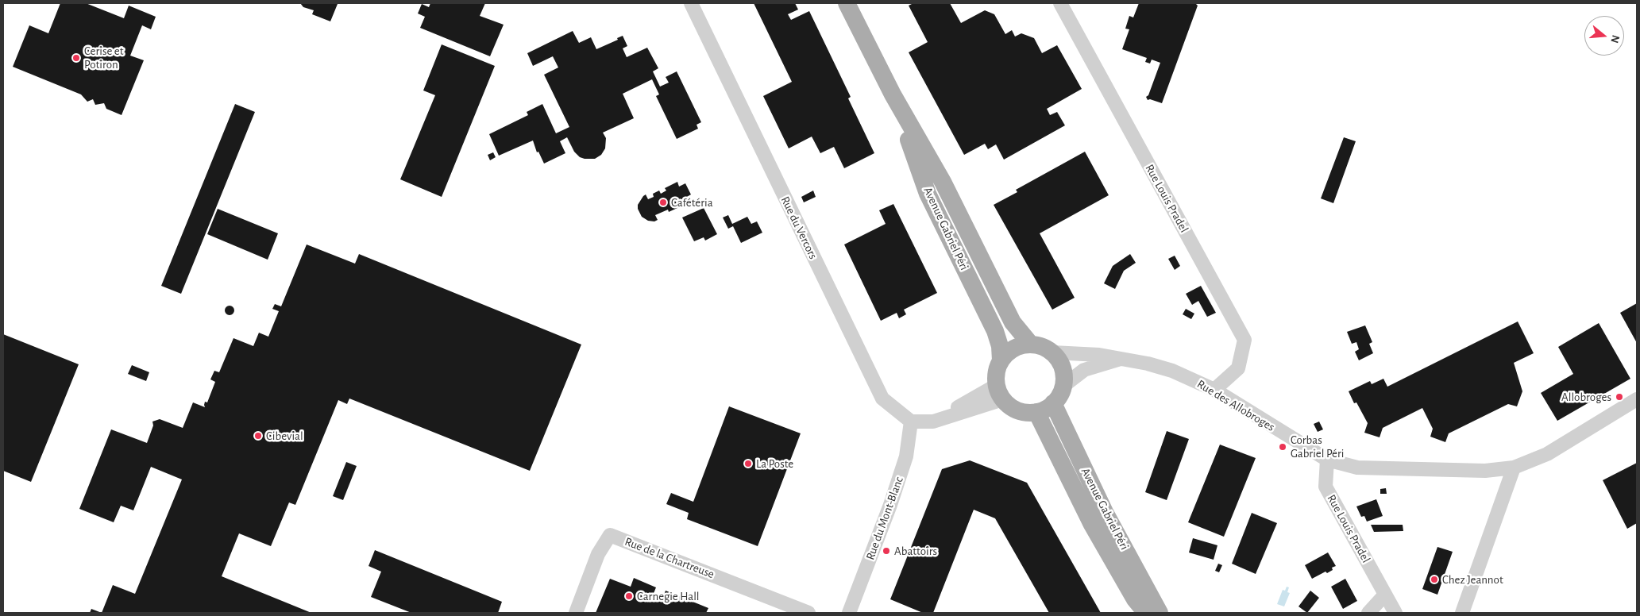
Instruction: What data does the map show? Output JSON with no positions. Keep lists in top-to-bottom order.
{
  "streets": {
    "main road": ["Avenue Gabriel Péri"],
    "street": [
      "Rue Louis Pradel",
      "Rue du Vercors",
      "Rue des Allobroges",
      "Rue du Mont-Blanc",
      "Rue de la Chartreuse"
    ]
  },
  "crossings": [
    ["Rue Louis Pradel", "Rue des Allobroges"],
    ["Rue du Vercors", "Rue du Mont-Blanc"],
    ["Avenue Gabriel Péri", "Rue des Allobroges"]
  ],
  "places": [
    "Cerise et Potiron",
    "Cafétéria",
    "Allobroges",
    "Cibevial",
    "Corbas Gabriel Péri",
    "La Poste",
    "Abattoirs",
    "Chez Jeannot",
    "Carnegie Hall"
  ],
  "north": "right"
}
